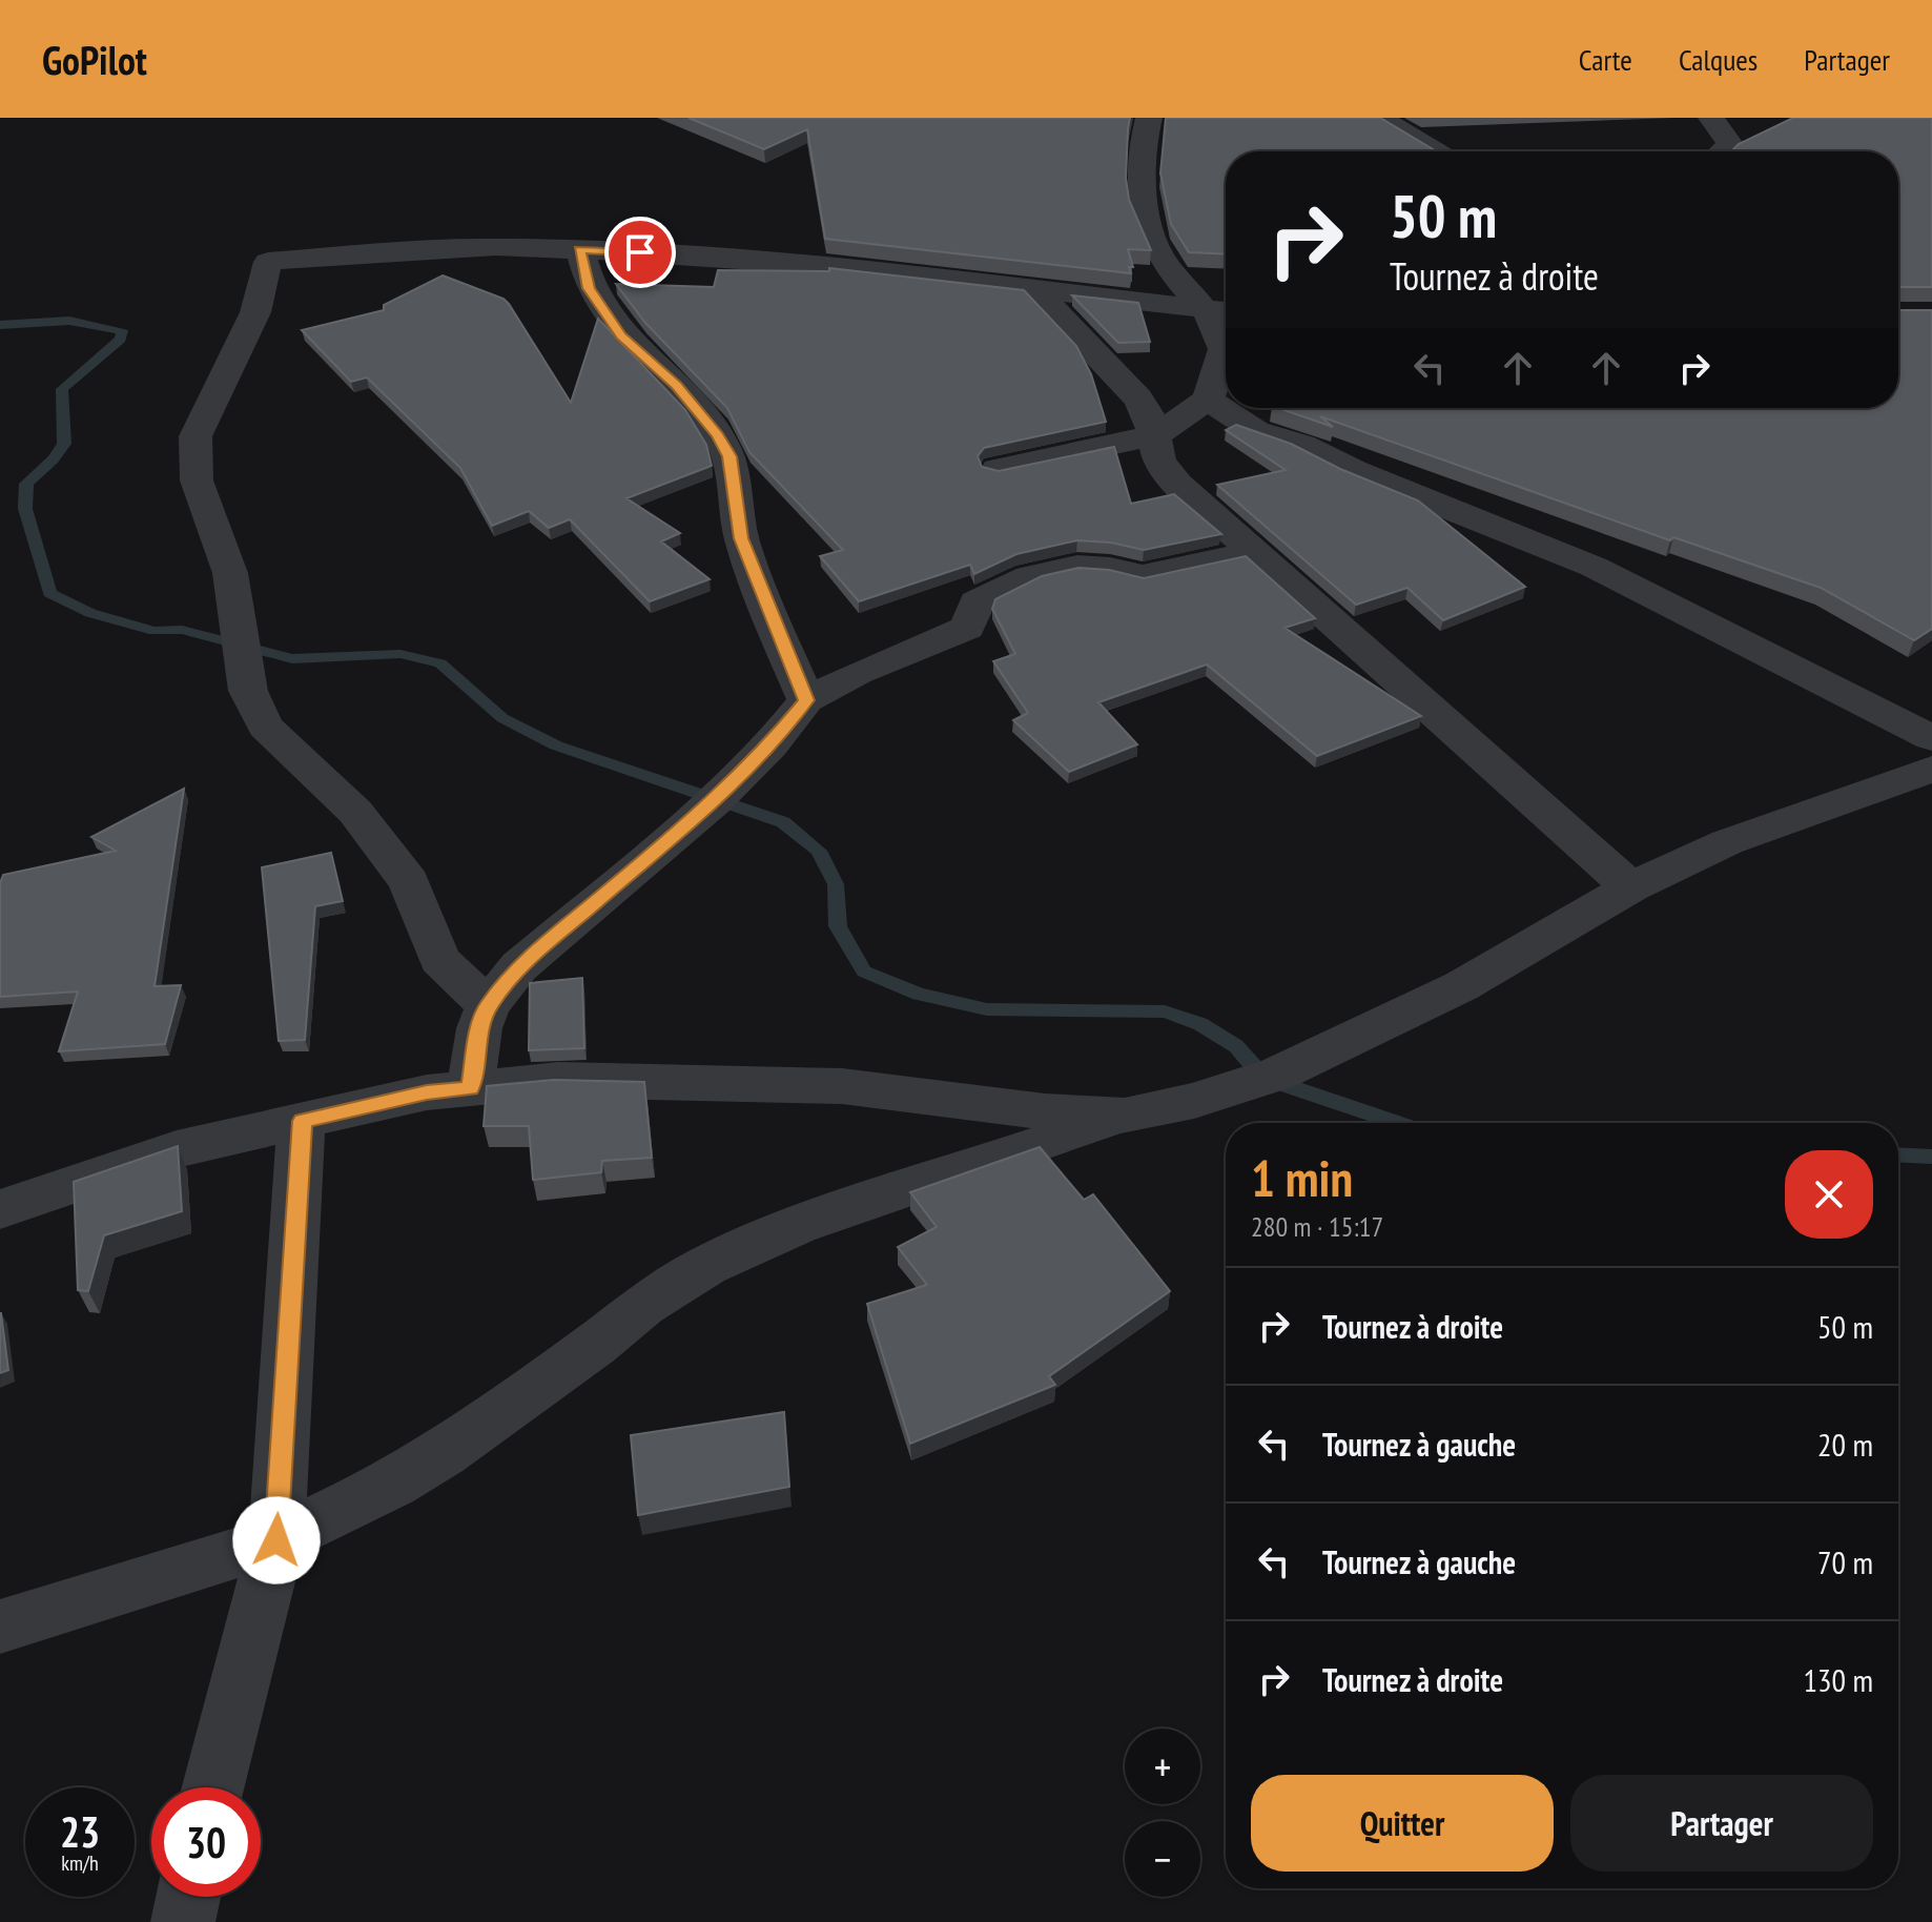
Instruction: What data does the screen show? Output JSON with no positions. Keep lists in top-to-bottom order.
{
  "page": {
    "header": "GoPilot",
    "nav": ["Carte", "Calques", "Partager"],
    "turn": ["50 m", "Tournez à droite"],
    "heading": ["1 min", "280 m · 15:17"],
    "list": [
      {
        "name": "Tournez à droite",
        "value": "50 m"
      },
      {
        "name": "Tournez à gauche",
        "value": "20 m"
      },
      {
        "name": "Tournez à gauche",
        "value": "70 m"
      },
      {
        "name": "Tournez à droite",
        "value": "130 m"
      }
    ],
    "map_buttons": ["+", "−"],
    "buttons": ["Quitter", "Partager"],
    "speed": "23 km/h",
    "limit": "30"
  }
}
